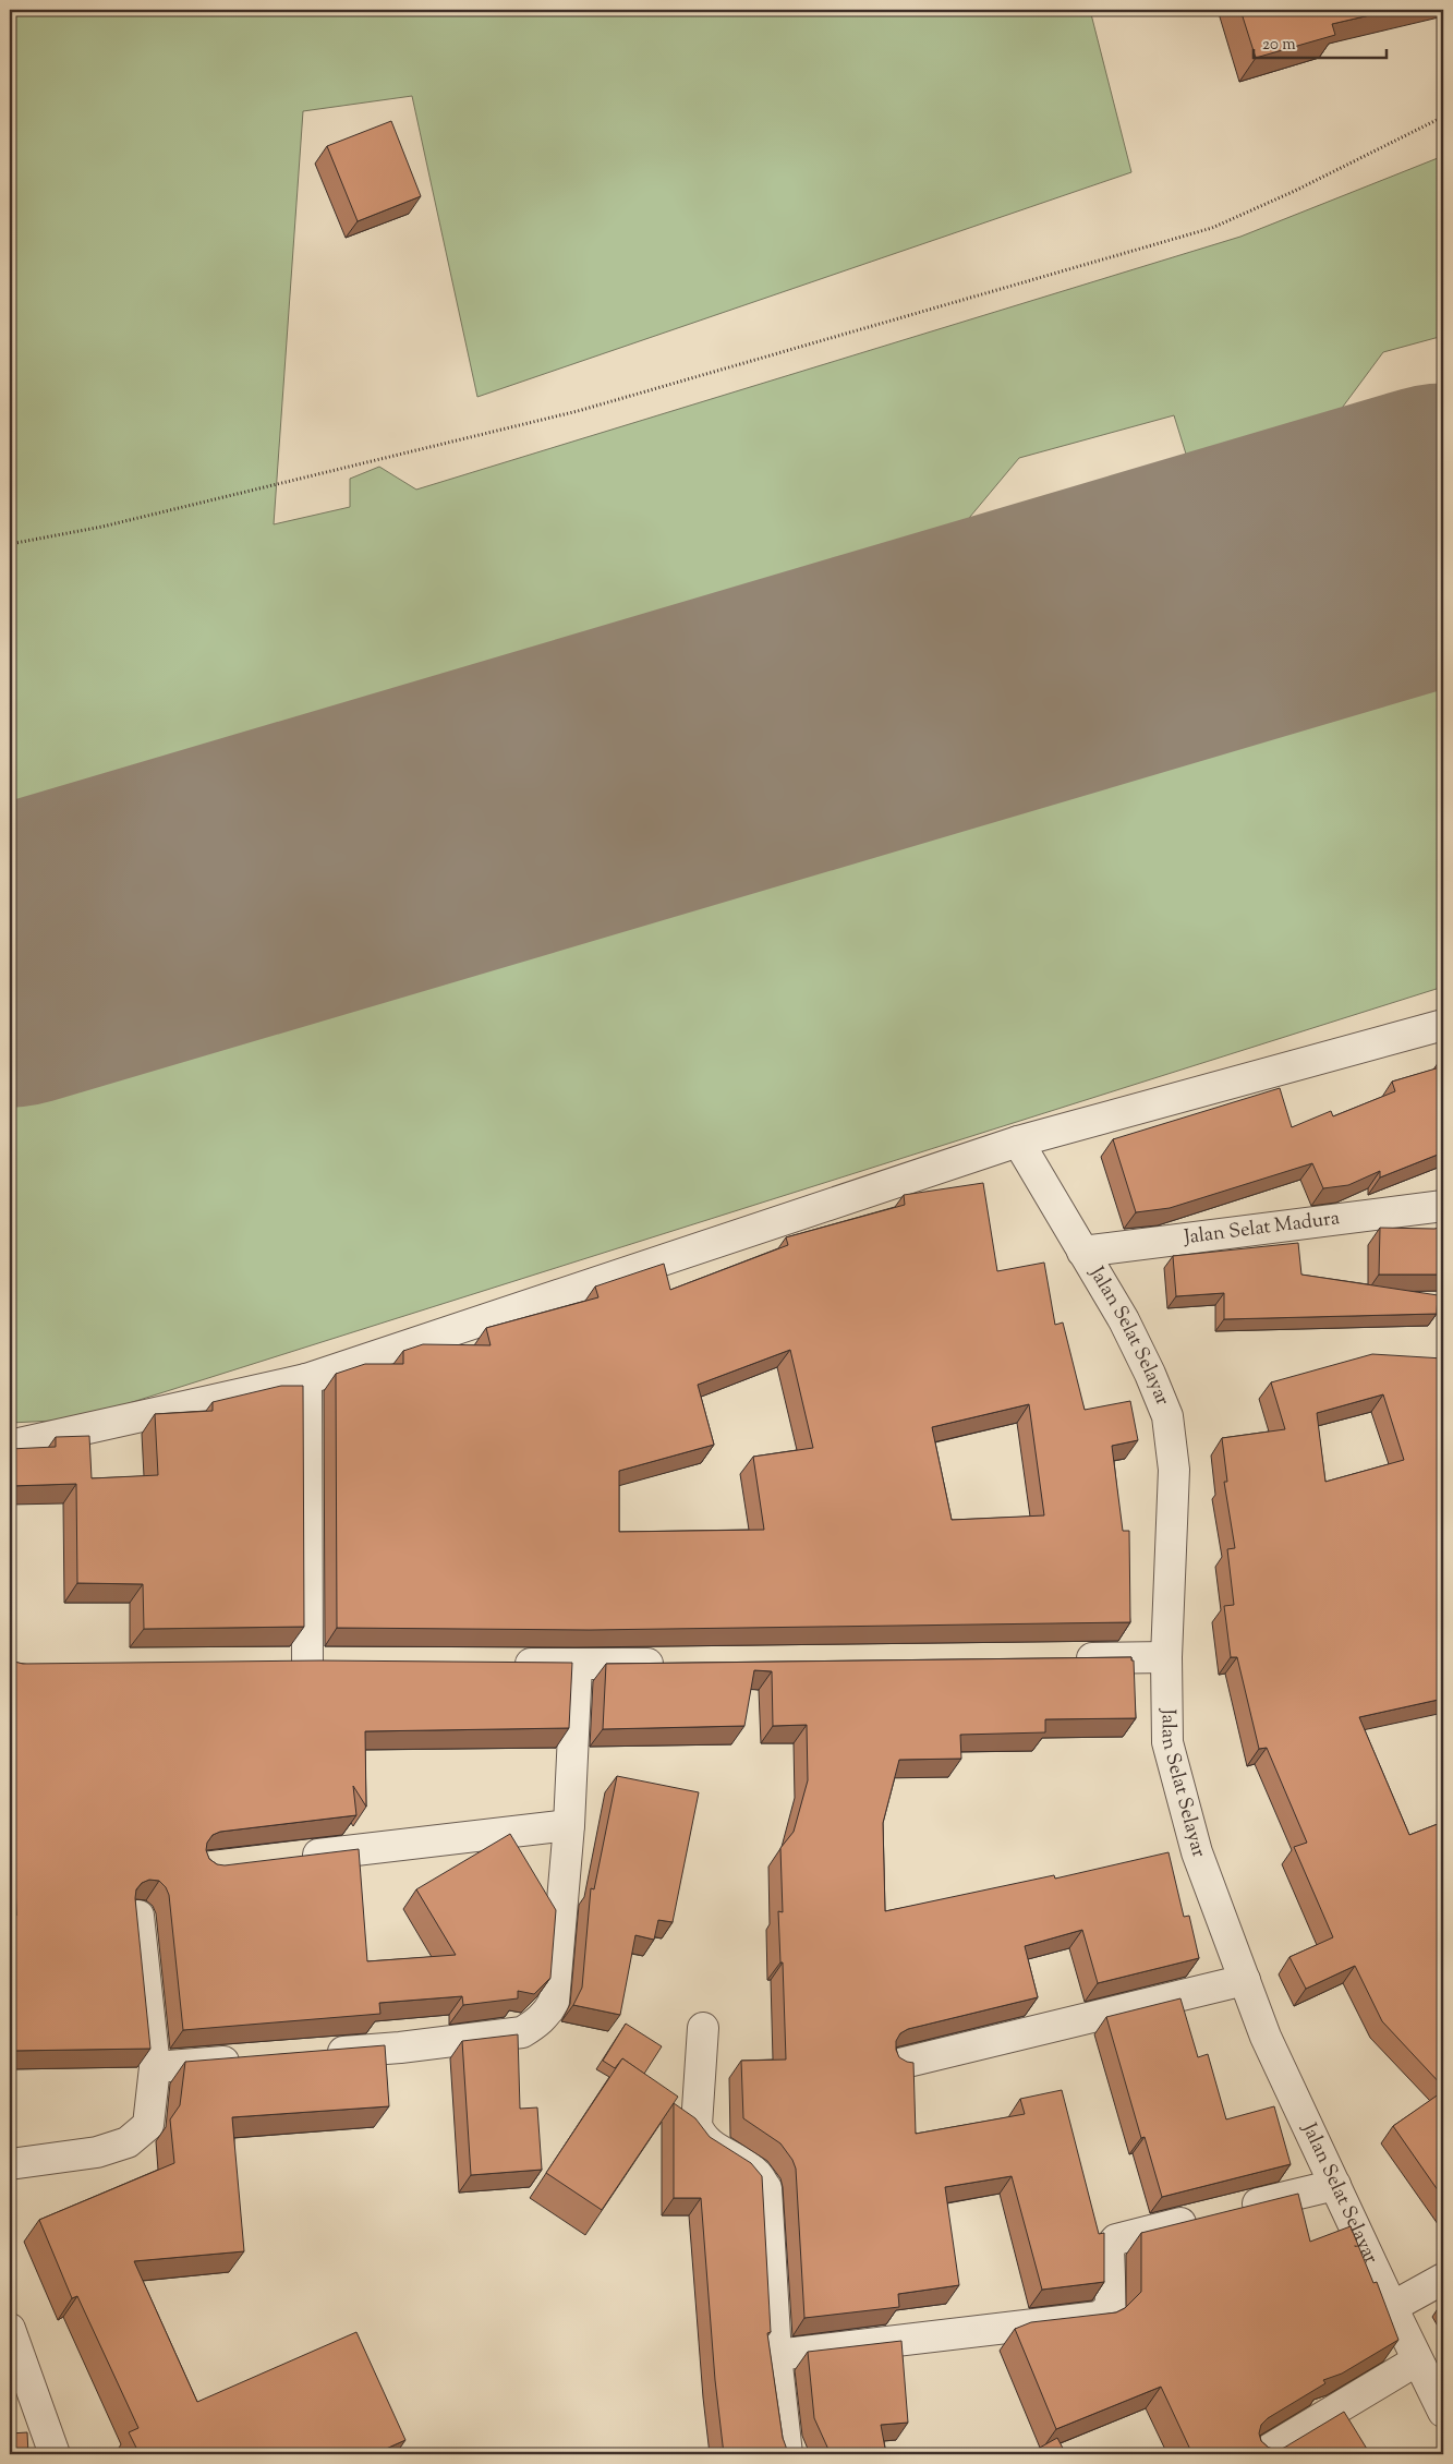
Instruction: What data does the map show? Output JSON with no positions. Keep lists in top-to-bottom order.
{
  "streets": {
    "street": ["Jalan Selat Madura", "Jalan Selat Selayar"]
  },
  "crossings": [
    ["Jalan Selat Madura", "Jalan Selat Selayar"]
  ],
  "scale_bar": "20 m"
}
